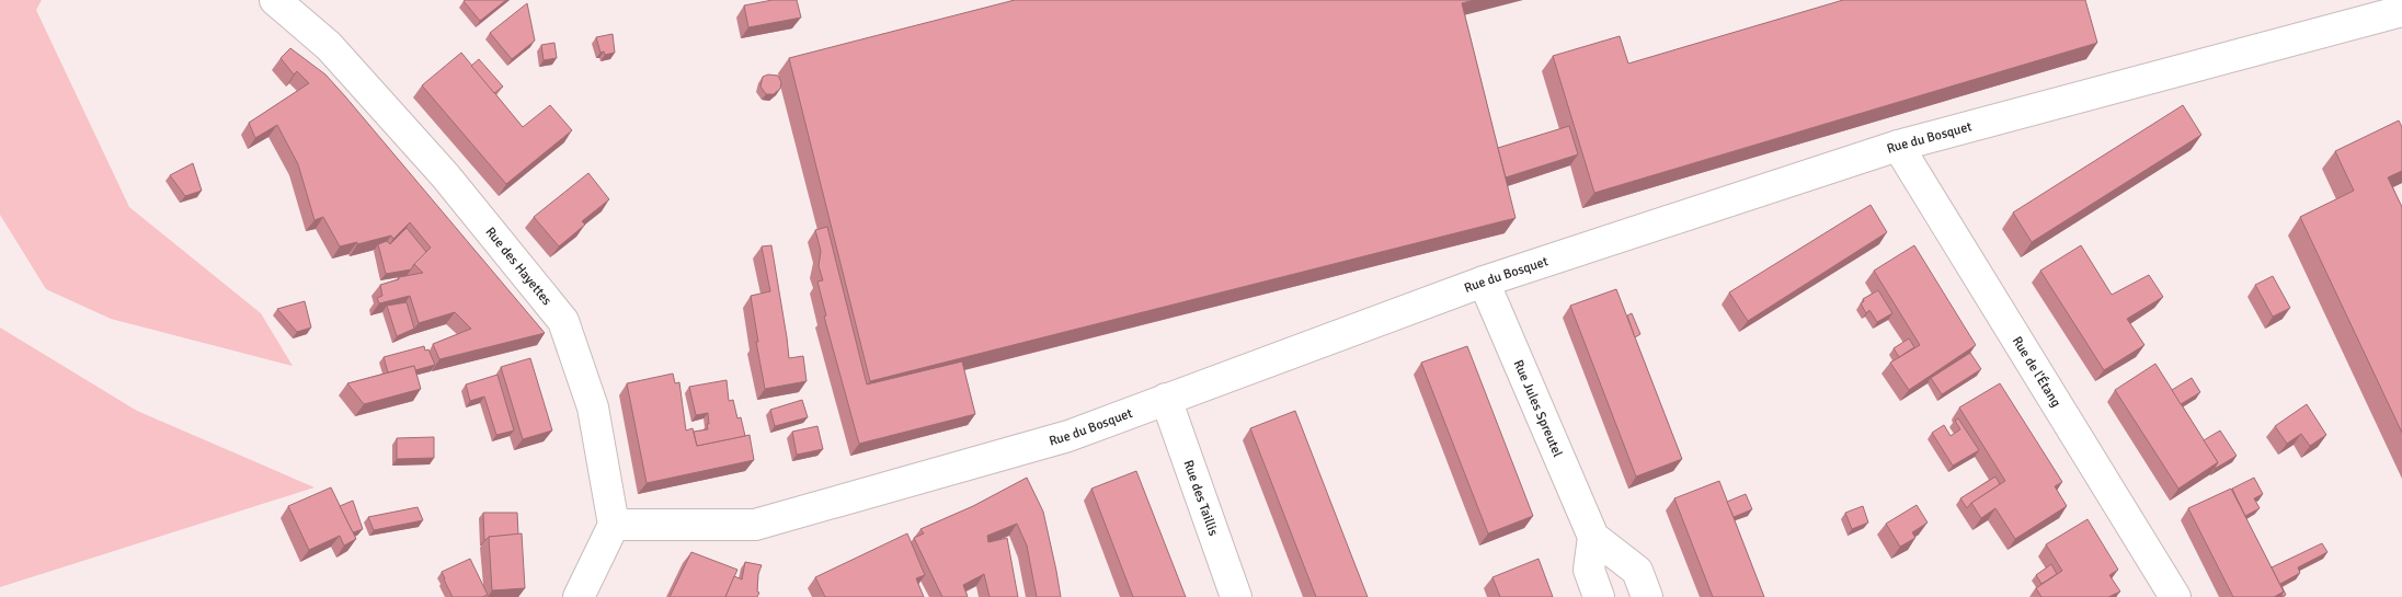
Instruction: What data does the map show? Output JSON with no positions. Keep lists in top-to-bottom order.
{
  "streets": {
    "street": [
      "Rue du Bosquet",
      "Rue des Hayettes",
      "Rue de l'Étang",
      "Rue Jules Spreutel",
      "Rue des Taillis"
    ]
  },
  "crossings": [
    ["Rue du Bosquet", "Rue des Hayettes"],
    ["Rue du Bosquet", "Rue de l'Étang"],
    ["Rue du Bosquet", "Rue Jules Spreutel"],
    ["Rue du Bosquet", "Rue des Taillis"]
  ]
}
